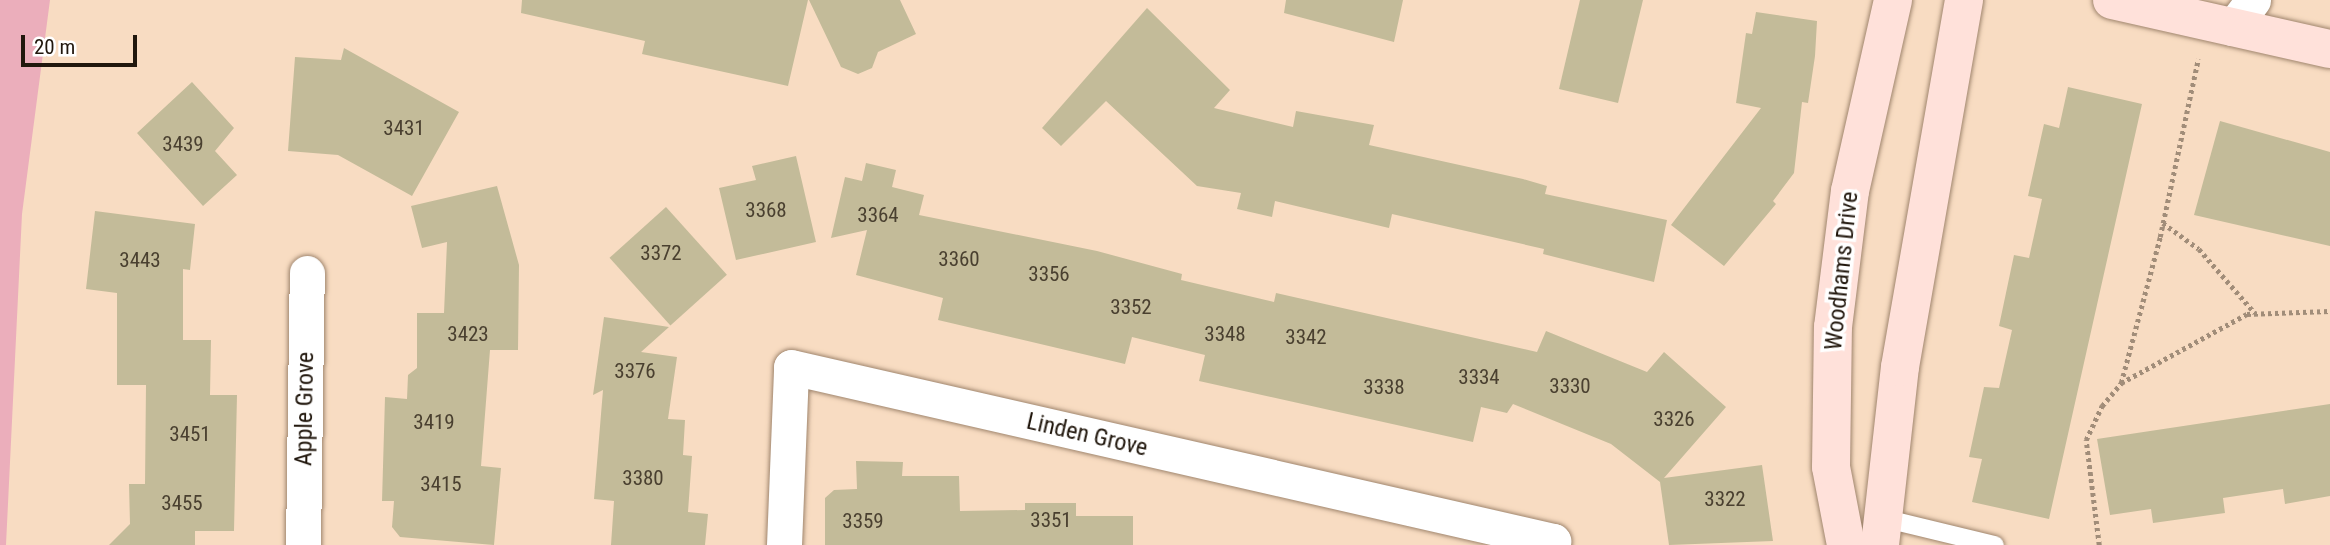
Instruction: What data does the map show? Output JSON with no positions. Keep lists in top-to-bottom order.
{
  "streets": {
    "street": ["Woodhams Drive", "Apple Grove", "Linden Grove"]
  },
  "house_numbers": [
    "3431",
    "3439",
    "3368",
    "3364",
    "3372",
    "3360",
    "3443",
    "3356",
    "3352",
    "3423",
    "3348",
    "3342",
    "3376",
    "3334",
    "3330",
    "3338",
    "3326",
    "3419",
    "3451",
    "3380",
    "3415",
    "3322",
    "3455",
    "3351",
    "3359"
  ],
  "scale_bar": "20 m"
}
